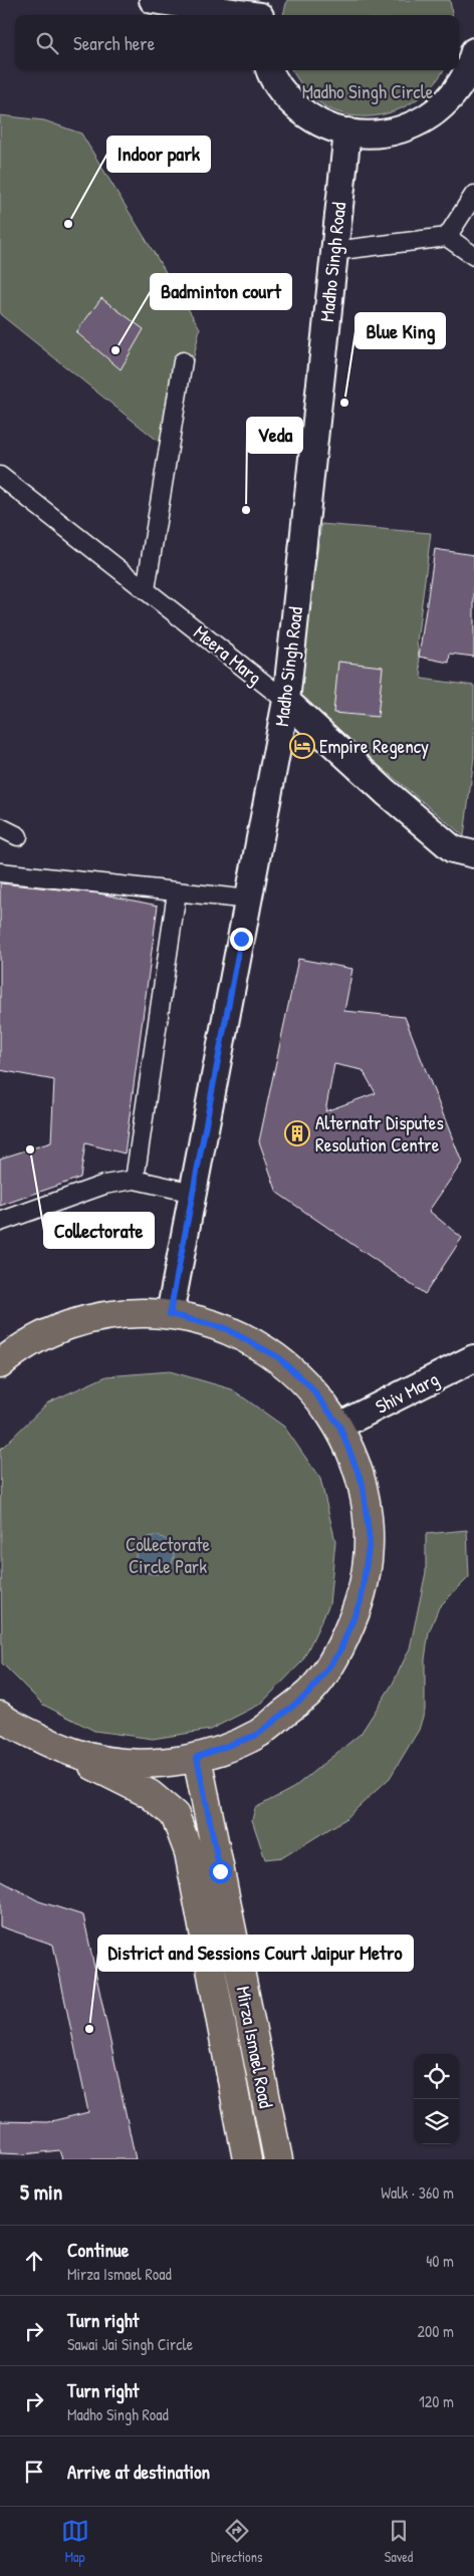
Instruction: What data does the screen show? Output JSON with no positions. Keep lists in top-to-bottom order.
{
  "streets": {
    "main road": ["Mirza Ismael Road"],
    "street": ["Madho Singh Road", "Meera Marg", "Shiv Marg"]
  },
  "crossings": [
    ["Madho Singh Road", "Meera Marg"]
  ],
  "parks": ["Madho Singh Circle", "Collectorate Circle Park"],
  "places": {
    "other": [
      "Indoor park",
      "Badminton court",
      "Blue King",
      "Veda",
      "Collectorate",
      "District and Sessions Court Jaipur Metro"
    ],
    "hotel": ["Empire Regency"],
    "building": ["Alternatr Disputes Resolution Centre"]
  },
  "page": {
    "search": "Search here",
    "heading": ["5 min", "Walk · 360 m"],
    "list": [
      ["Continue", "Mirza Ismael Road", "40 m"],
      ["Turn right", "Sawai Jai Singh Circle", "200 m"],
      ["Turn right", "Madho Singh Road", "120 m"],
      "Arrive at destination"
    ],
    "nav": ["Map", "Directions", "Saved"]
  }
}
